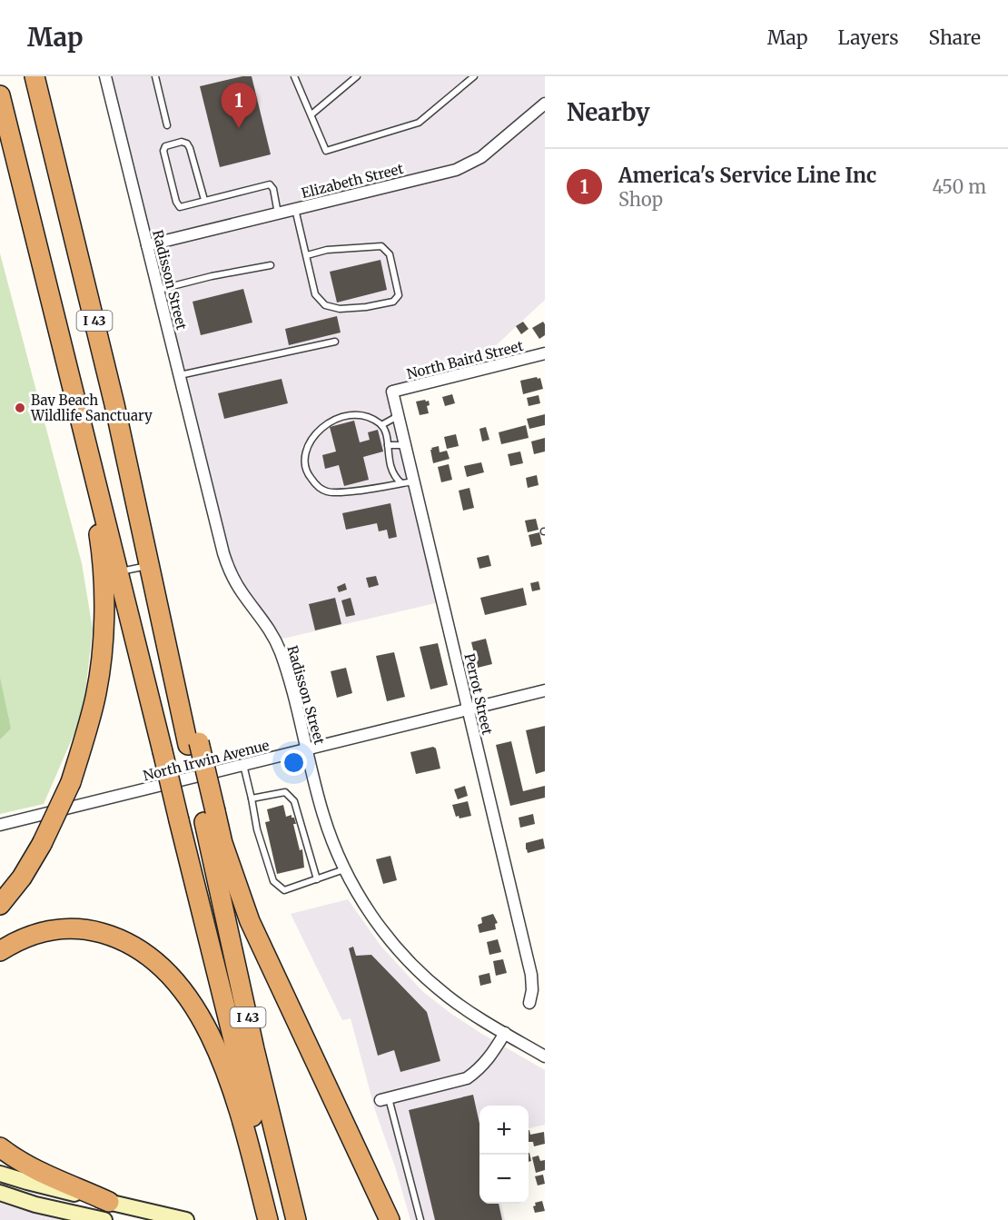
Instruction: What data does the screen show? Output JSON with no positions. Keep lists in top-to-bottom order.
{
  "streets": {
    "highway": ["I 43"],
    "street": [
      "Elizabeth Street",
      "Radisson Street",
      "North Baird Street",
      "Perrot Street",
      "North Irwin Avenue"
    ]
  },
  "crossings": [
    ["Elizabeth Street", "Radisson Street"],
    ["Radisson Street", "North Irwin Avenue"],
    ["North Baird Street", "Perrot Street"],
    ["Perrot Street", "North Irwin Avenue"]
  ],
  "places": ["Bay Beach Wildlife Sanctuary"],
  "page": {
    "header": "Map",
    "nav": ["Map", "Layers", "Share"],
    "heading": "Nearby",
    "pins": "1",
    "list": [
      {
        "mark": "1",
        "name": "America's Service Line Inc",
        "note": "Shop",
        "value": "450 m"
      }
    ],
    "map_buttons": ["+", "−"]
  }
}
